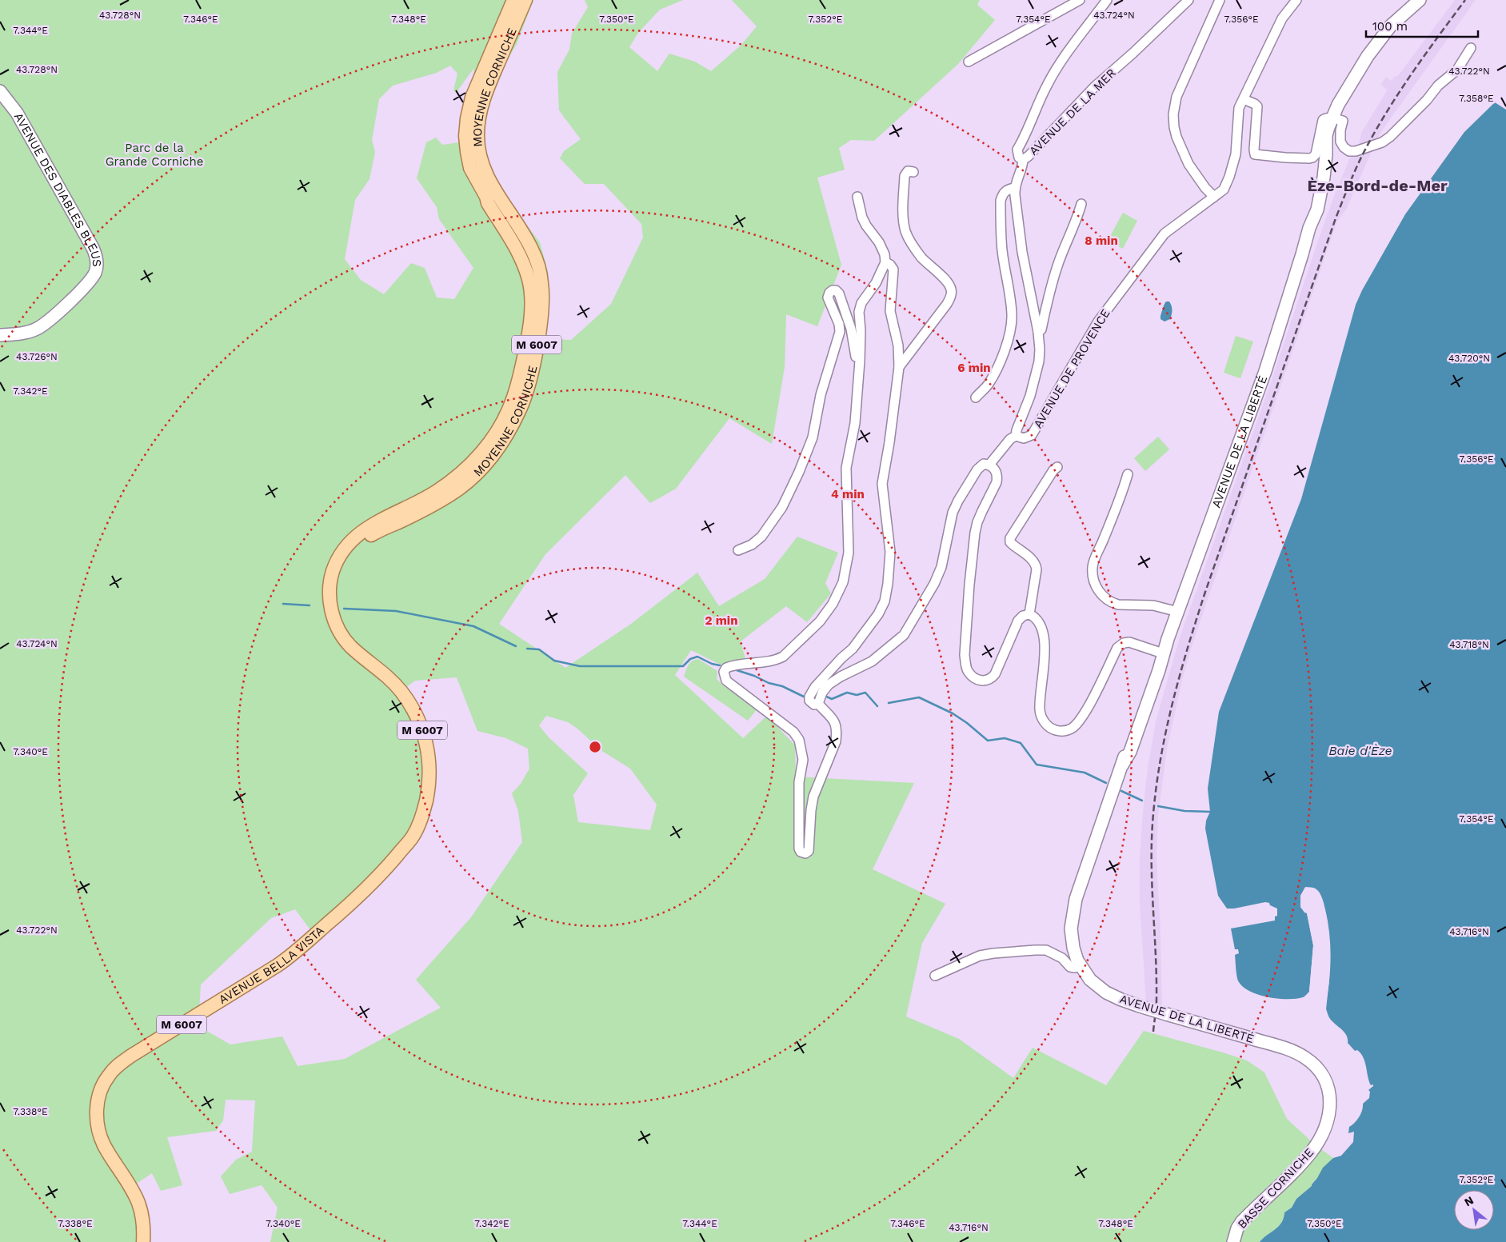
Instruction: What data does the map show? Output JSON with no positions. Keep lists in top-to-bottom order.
{
  "streets": {
    "main road": [
      "MOYENNE CORNICHE",
      "AVENUE DES DIABLES BLEUS",
      "M 6007",
      "AVENUE DE LA LIBERTÉ",
      "AVENUE BELLA VISTA",
      "BASSE CORNICHE"
    ],
    "street": ["AVENUE DE LA MER", "AVENUE DE PROVENCE"]
  },
  "crossings": [
    ["MOYENNE CORNICHE", "AVENUE BELLA VISTA"],
    ["AVENUE DE LA LIBERTÉ", "BASSE CORNICHE"]
  ],
  "districts": ["Èze-Bord-de-Mer"],
  "water": ["Baie d'Èze"],
  "parks": ["Parc de la Grande Corniche"],
  "scale_bar": "100 m",
  "north": "top left",
  "coordinates": [
    "43.728°N",
    "43.724°N",
    "7.346°E",
    "7.348°E",
    "7.352°E",
    "7.350°E",
    "7.354°E",
    "7.356°E",
    "7.344°E",
    "43.722°N",
    "7.358°E",
    "43.726°N",
    "43.720°N",
    "7.342°E",
    "43.718°N",
    "7.340°E",
    "43.716°N",
    "7.338°E"
  ],
  "rings": [
    "8 min",
    "6 min",
    "4 min",
    "2 min"
  ]
}
